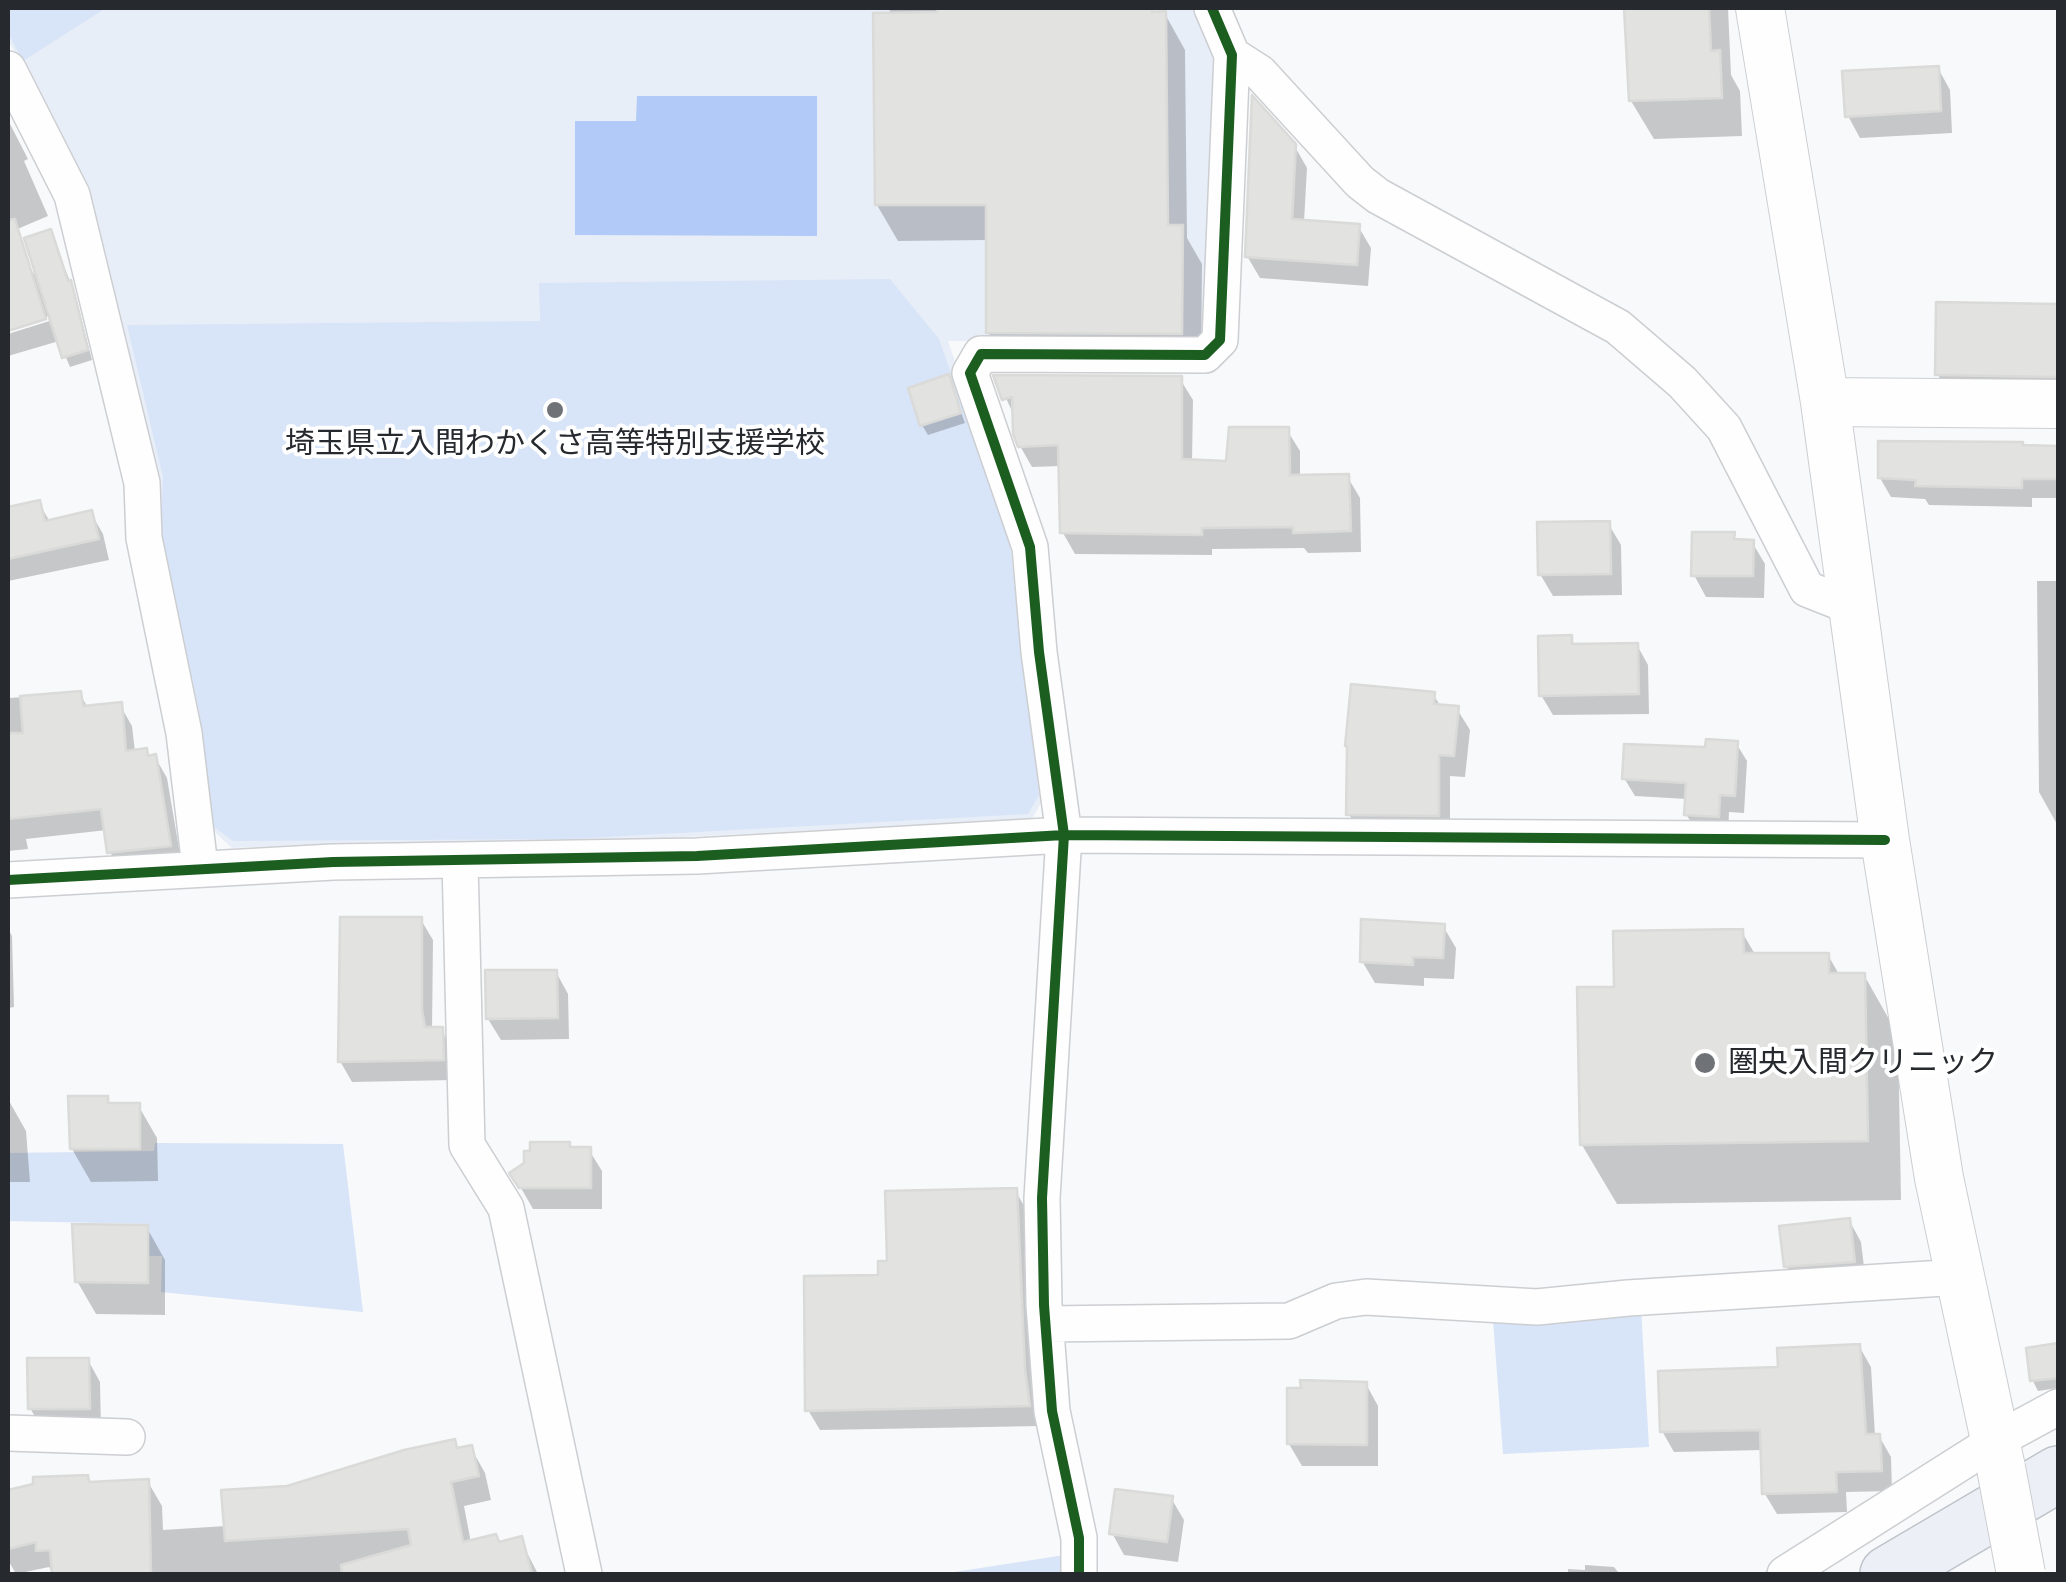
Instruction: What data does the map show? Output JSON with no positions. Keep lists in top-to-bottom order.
{
  "places": ["埼玉県立入間わかくさ高等特別支援学校", "圏央入間クリニック"]
}
